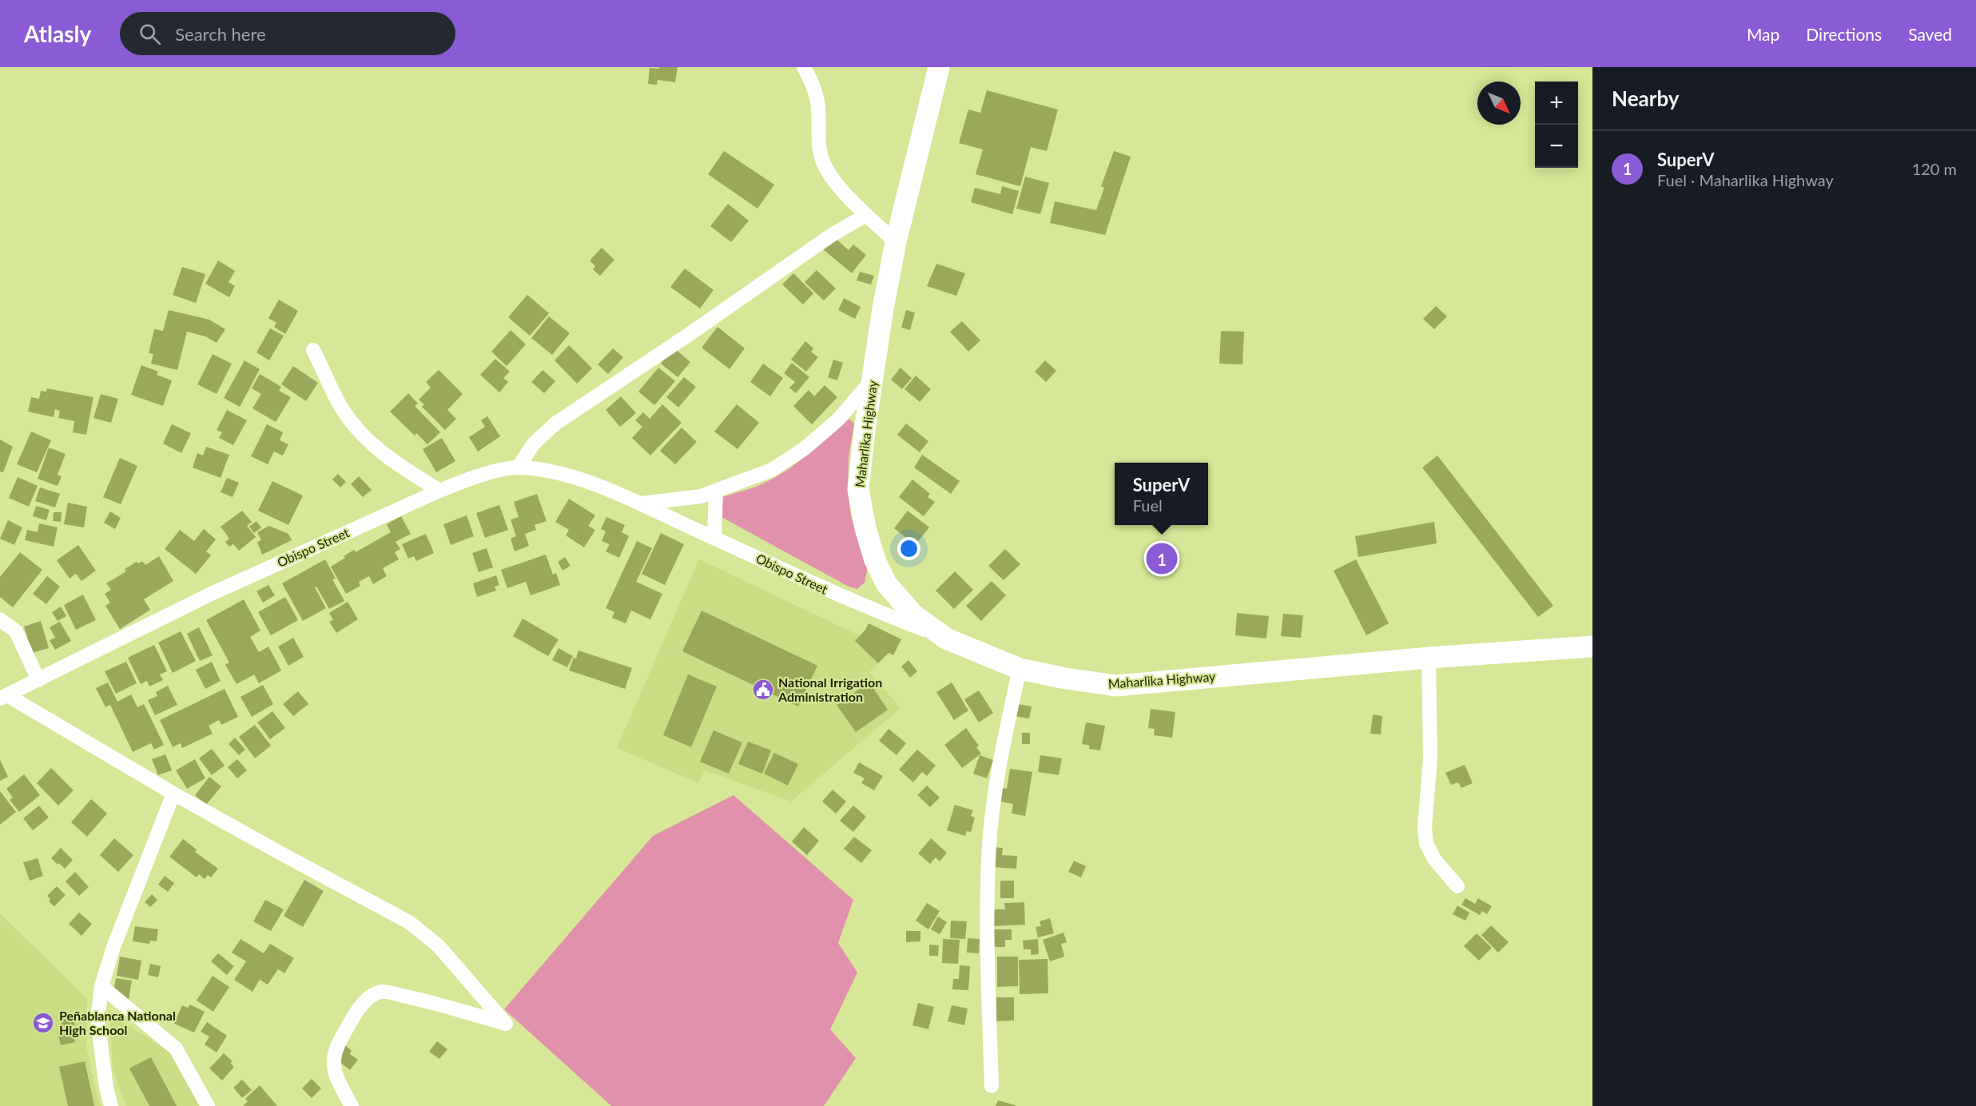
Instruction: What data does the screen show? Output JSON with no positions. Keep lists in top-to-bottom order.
{
  "streets": {
    "highway": ["Maharlika Highway"],
    "street": ["Obispo Street"]
  },
  "crossings": [
    ["Maharlika Highway", "Obispo Street"]
  ],
  "places": {
    "public building": ["National Irrigation Administration"],
    "school or university": ["Peñablanca National High School"]
  },
  "north": "bottom right",
  "page": {
    "header": "Atlasly",
    "search": "Search here",
    "nav": ["Map", "Directions", "Saved"],
    "heading": "Nearby",
    "map_buttons": ["+", "−"],
    "list": [
      {
        "mark": "1",
        "name": "SuperV",
        "note": "Fuel · Maharlika Highway",
        "value": "120 m"
      }
    ],
    "popup": ["SuperV", "Fuel"],
    "pins": "1"
  }
}
